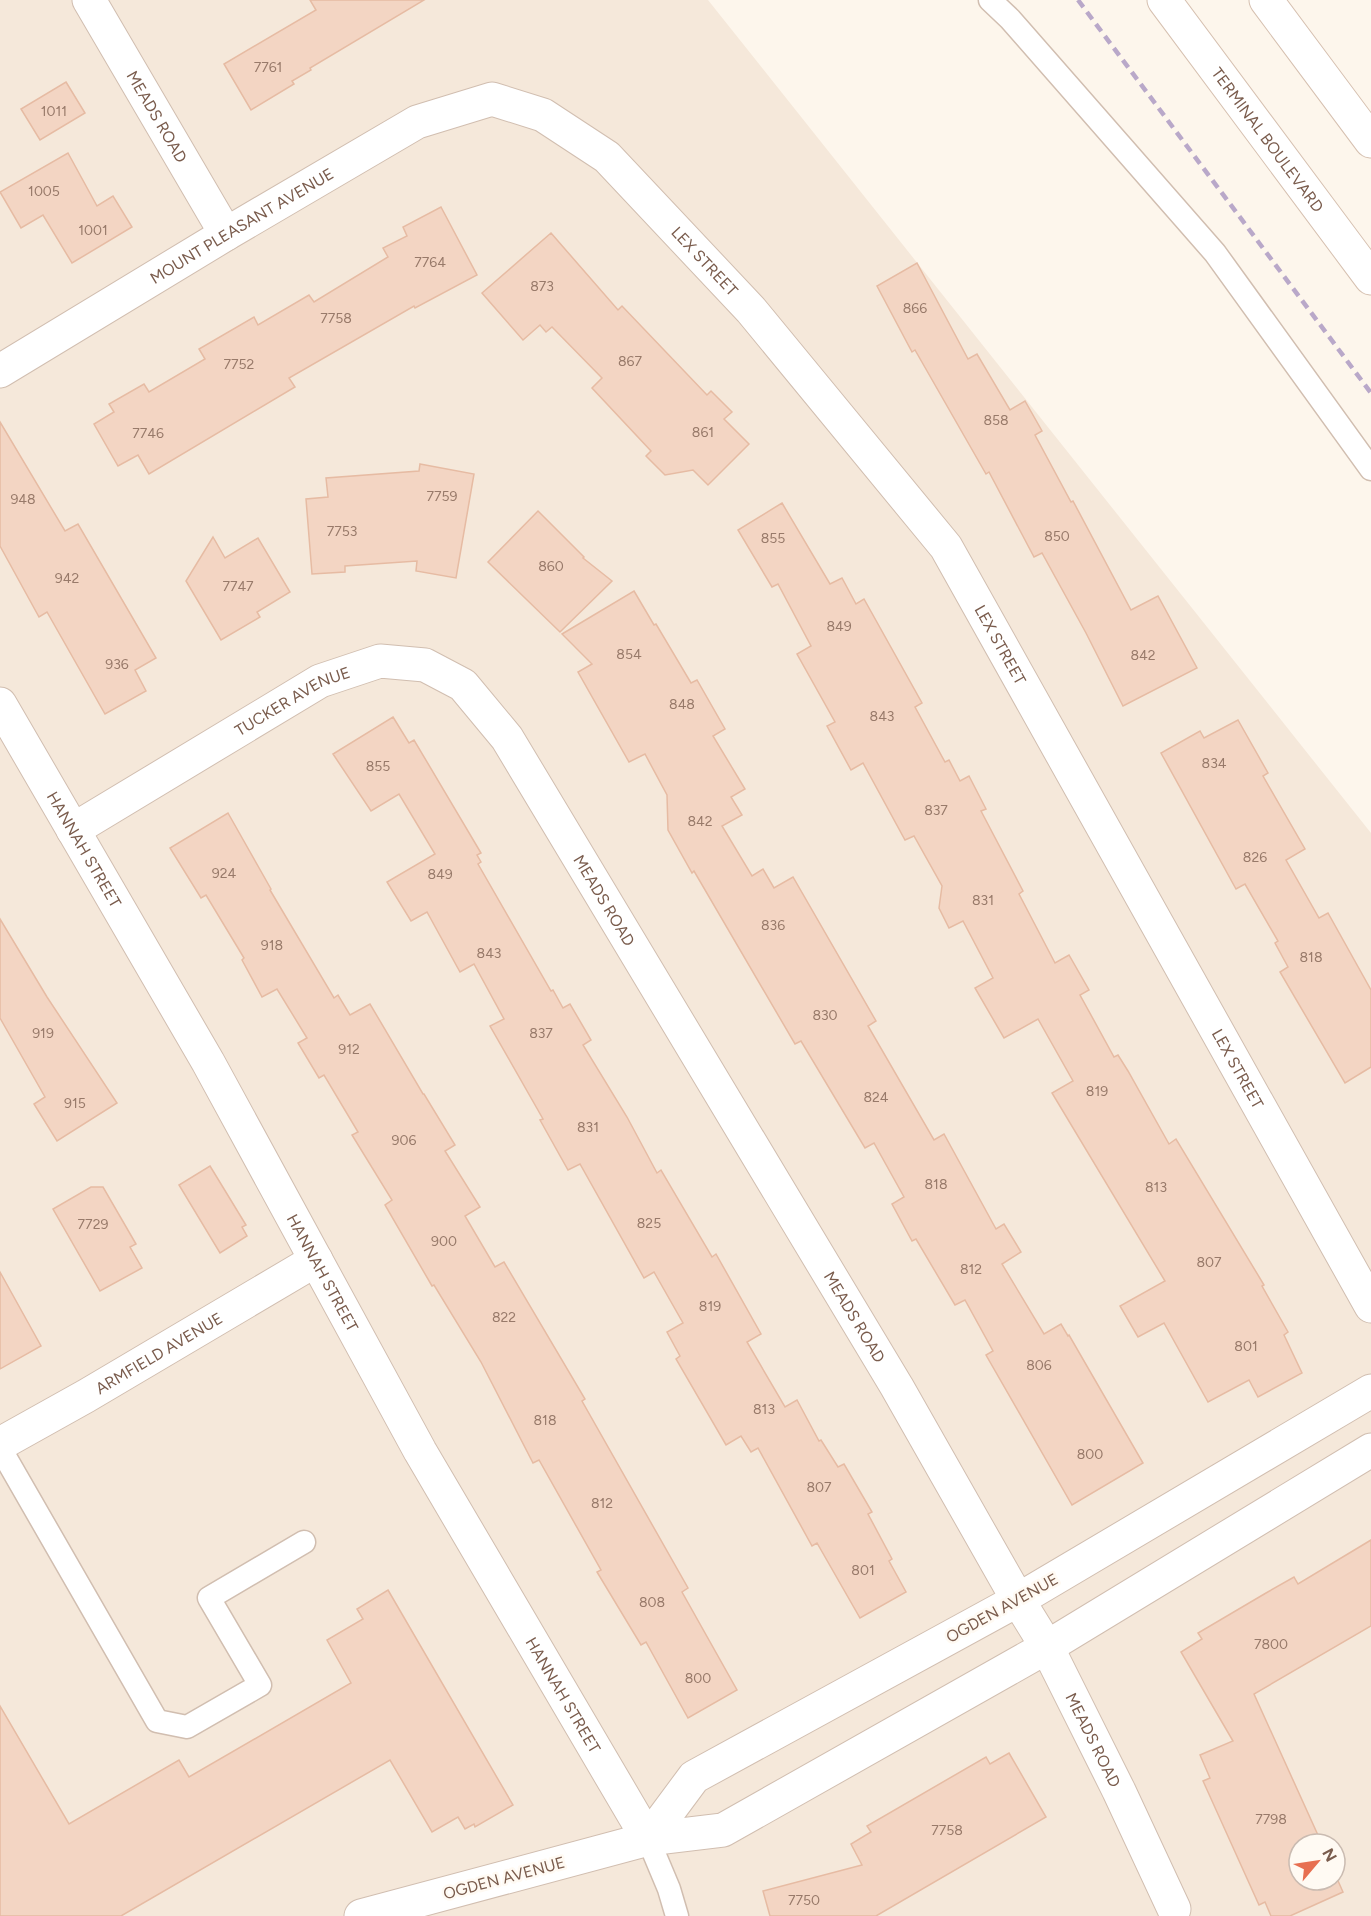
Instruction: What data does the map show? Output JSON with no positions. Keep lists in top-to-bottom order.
{
  "streets": {
    "street": [
      "MEADS ROAD",
      "TERMINAL BOULEVARD",
      "MOUNT PLEASANT AVENUE",
      "LEX STREET",
      "TUCKER AVENUE",
      "HANNAH STREET",
      "ARMFIELD AVENUE",
      "OGDEN AVENUE"
    ]
  },
  "crossings": [
    ["MEADS ROAD", "MOUNT PLEASANT AVENUE"],
    ["MEADS ROAD", "TUCKER AVENUE"],
    ["MEADS ROAD", "OGDEN AVENUE"],
    ["MOUNT PLEASANT AVENUE", "LEX STREET"],
    ["TUCKER AVENUE", "HANNAH STREET"],
    ["HANNAH STREET", "ARMFIELD AVENUE"],
    ["HANNAH STREET", "OGDEN AVENUE"]
  ],
  "house_numbers": [
    "7761",
    "1011",
    "1005",
    "1001",
    "7764",
    "873",
    "866",
    "7758",
    "867",
    "7752",
    "858",
    "861",
    "7746",
    "7759",
    "948",
    "7753",
    "850",
    "855",
    "860",
    "942",
    "7747",
    "849",
    "854",
    "842",
    "936",
    "848",
    "843",
    "834",
    "855",
    "837",
    "842",
    "826",
    "924",
    "849",
    "831",
    "836",
    "918",
    "843",
    "818",
    "830",
    "919",
    "837",
    "912",
    "819",
    "824",
    "915",
    "831",
    "906",
    "818",
    "813",
    "825",
    "7729",
    "900",
    "807",
    "812",
    "819",
    "822",
    "801",
    "806",
    "813",
    "818",
    "800",
    "807",
    "812",
    "801",
    "808",
    "7800",
    "800",
    "7798",
    "7758",
    "7750"
  ],
  "north": "top right"
}
